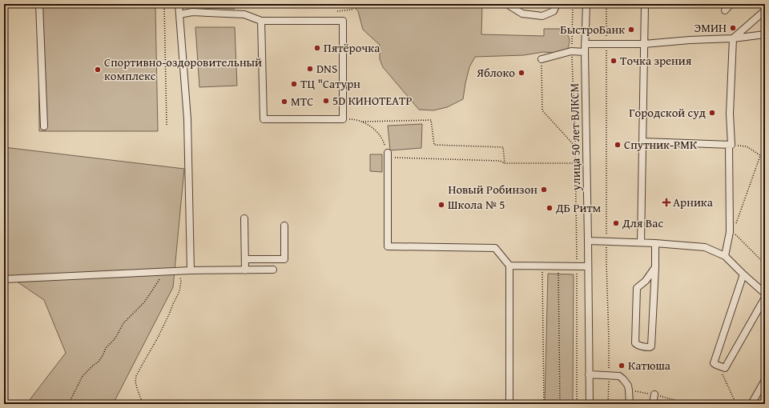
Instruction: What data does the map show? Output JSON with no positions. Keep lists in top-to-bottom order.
{
  "streets": {
    "street": ["улица 50 лет ВЛКСМ"]
  },
  "places": {
    "other": [
      "ЭМИН",
      "БыстроБанк",
      "Пятёрочка",
      "Точка зрения",
      "DNS",
      "Спортивно-оздоровительный комплекс",
      "Яблоко",
      "ТЦ \"Сатурн",
      "5D КИНОТЕАТР",
      "МТС",
      "Городской суд",
      "Спутник-РМК",
      "Новый Робинзон",
      "Школа № 5",
      "ДБ Ритм",
      "Для Вас",
      "Катюша"
    ],
    "health": ["Арника"]
  }
}
